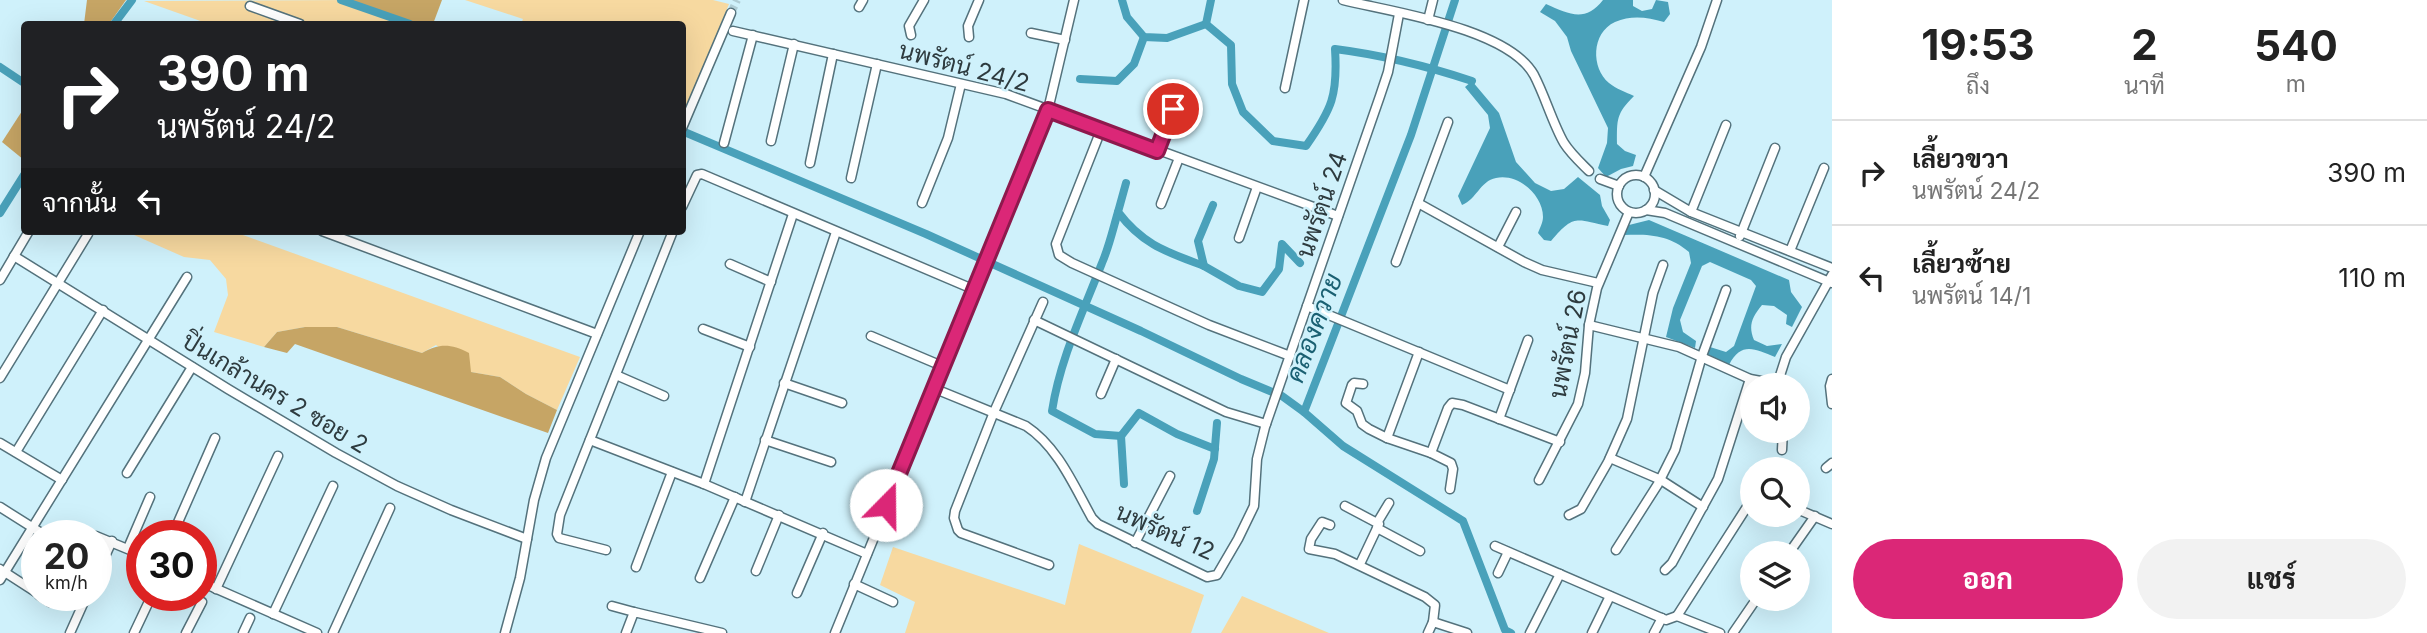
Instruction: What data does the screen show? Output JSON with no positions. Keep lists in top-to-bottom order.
{
  "streets": {
    "street": [
      "นพรัตน์ 24/2",
      "นพรัตน์ 24",
      "นพรัตน์ 26",
      "ปิ่นเกล้านคร 2 ซอย 2",
      "นพรัตน์ 12"
    ]
  },
  "crossings": [
    ["นพรัตน์ 24/2", "นพรัตน์ 24"],
    ["นพรัตน์ 24", "นพรัตน์ 12"]
  ],
  "water": ["คลองควาย"],
  "page": {
    "eta": [
      "19:53",
      "ถึง",
      "2",
      "นาที",
      "540",
      "m"
    ],
    "turn": ["390 m", "นพรัตน์ 24/2"],
    "list": [
      {
        "name": "เลี้ยวขวา",
        "note": "นพรัตน์ 24/2",
        "value": "390 m"
      },
      {
        "name": "เลี้ยวซ้าย",
        "note": "นพรัตน์ 14/1",
        "value": "110 m"
      }
    ],
    "then": "จากนั้น",
    "speed": "20 km/h",
    "limit": "30",
    "buttons": ["ออก", "แชร์"]
  }
}
